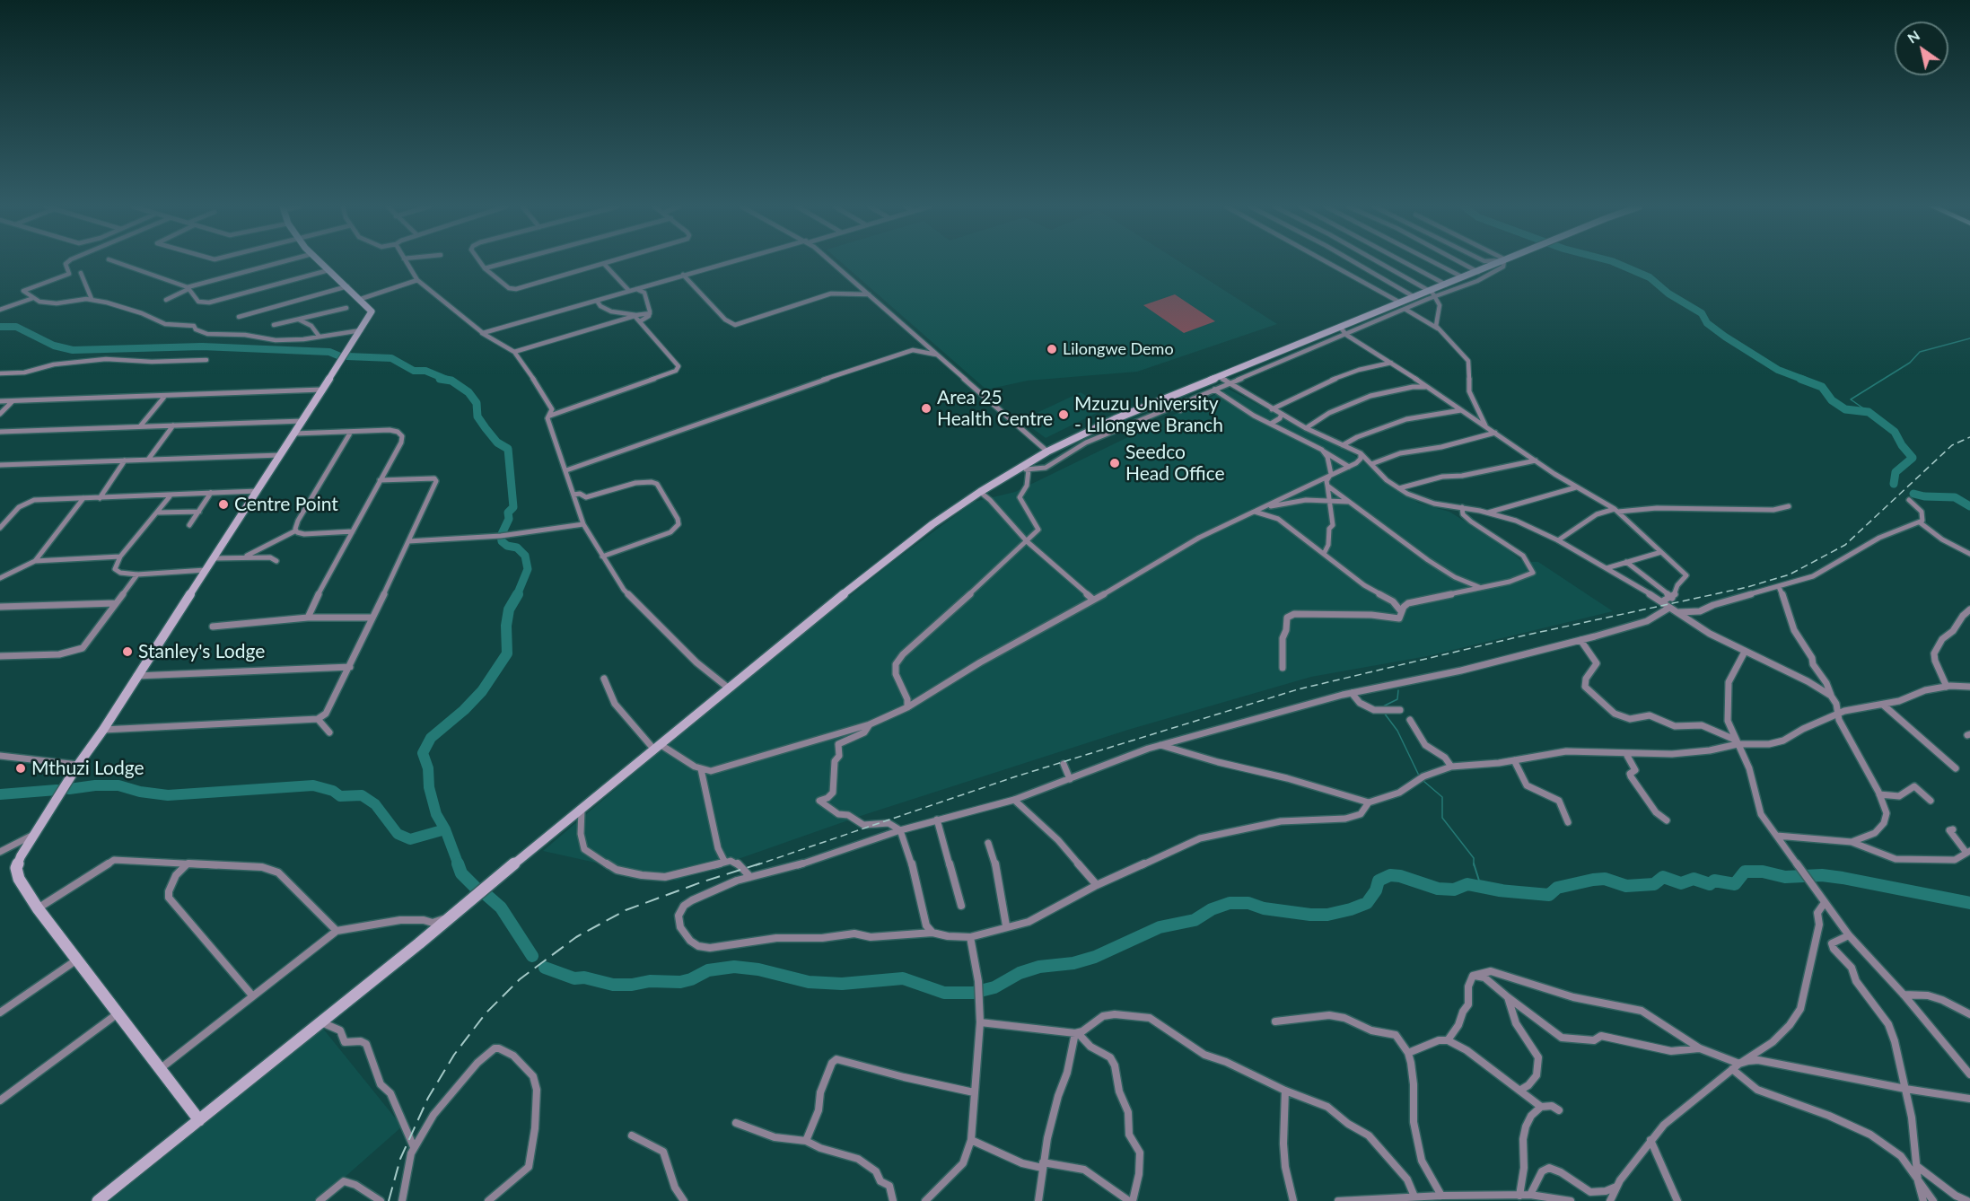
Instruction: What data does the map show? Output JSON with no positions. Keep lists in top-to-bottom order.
{
  "places": [
    "Lilongwe Demo",
    "Area 25 Health Centre",
    "Mzuzu University - Lilongwe Branch",
    "Seedco Head Office",
    "Centre Point",
    "Stanley's Lodge",
    "Mthuzi Lodge"
  ],
  "north": "top left"
}
